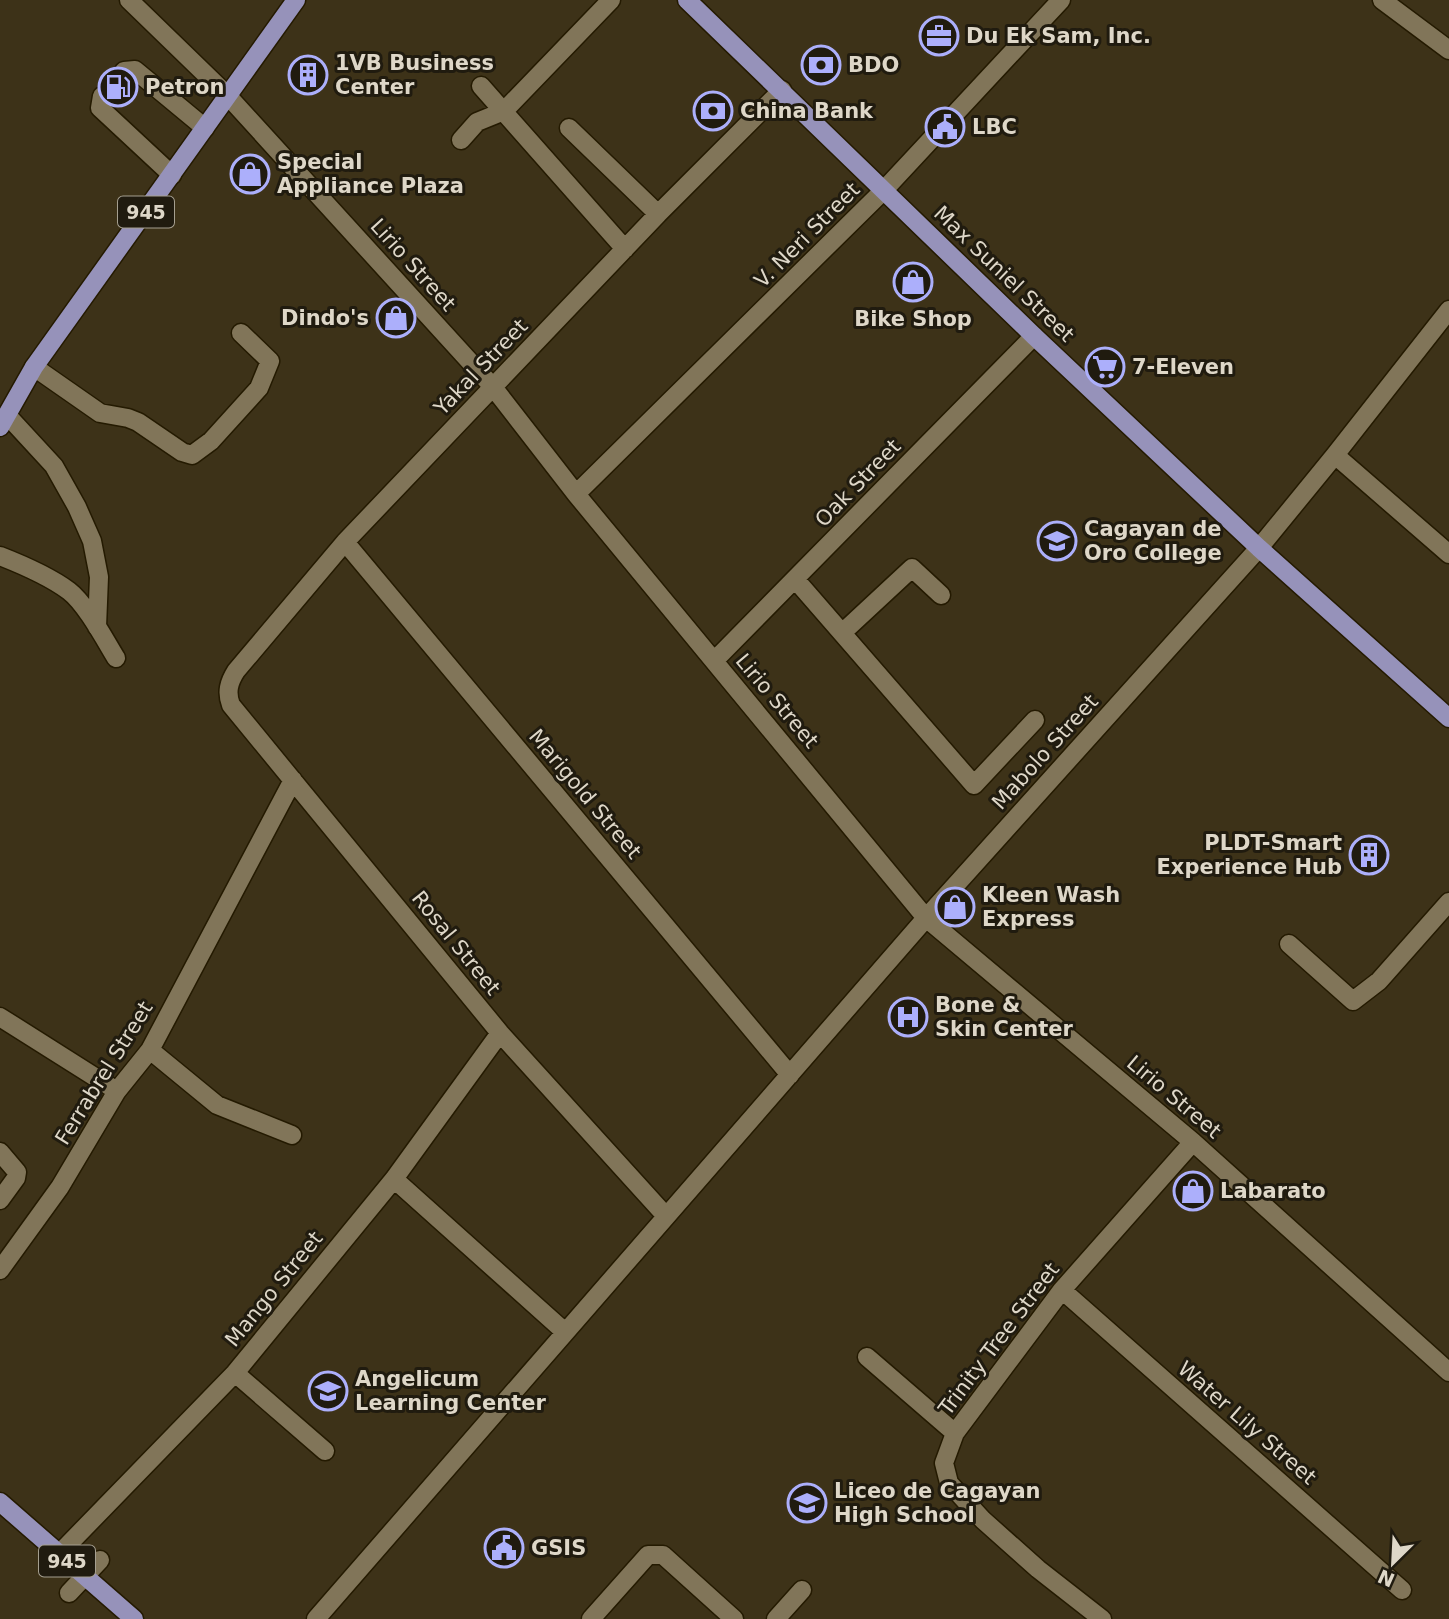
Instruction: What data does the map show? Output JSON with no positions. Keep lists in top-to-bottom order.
{
  "streets": {
    "main road": ["945", "Max Suniel Street"],
    "street": [
      "V. Neri Street",
      "Lirio Street",
      "Yakal Street",
      "Oak Street",
      "Mabolo Street",
      "Marigold Street",
      "Rosal Street",
      "Ferrabrel Street",
      "Mango Street",
      "Trinity Tree Street",
      "Water Lily Street"
    ]
  },
  "crossings": [
    ["945", "Lirio Street"],
    ["945", "Mango Street"],
    ["V. Neri Street", "Lirio Street"],
    ["V. Neri Street", "Max Suniel Street"],
    ["Lirio Street", "Yakal Street"],
    ["Lirio Street", "Oak Street"],
    ["Lirio Street", "Mabolo Street"],
    ["Lirio Street", "Trinity Tree Street"],
    ["Max Suniel Street", "Yakal Street"],
    ["Max Suniel Street", "Oak Street"],
    ["Max Suniel Street", "Mabolo Street"],
    ["Yakal Street", "Marigold Street"],
    ["Yakal Street", "Rosal Street"],
    ["Mabolo Street", "Marigold Street"],
    ["Mabolo Street", "Rosal Street"],
    ["Rosal Street", "Ferrabrel Street"],
    ["Rosal Street", "Mango Street"],
    ["Trinity Tree Street", "Water Lily Street"]
  ],
  "places": {
    "office": ["Du Ek Sam, Inc."],
    "bank": ["BDO", "China Bank"],
    "building": ["1VB Business Center", "PLDT-Smart Experience Hub"],
    "fuel station": ["Petron"],
    "public building": ["LBC", "GSIS"],
    "shop": [
      "Special Appliance Plaza",
      "Bike Shop",
      "Dindo's",
      "Kleen Wash Express",
      "Labarato"
    ],
    "supermarket": ["7-Eleven"],
    "school or university": ["Cagayan de Oro College", "Angelicum Learning Center", "Liceo de Cagayan High School"],
    "hospital": ["Bone & Skin Center"]
  },
  "north": "bottom left"
}
